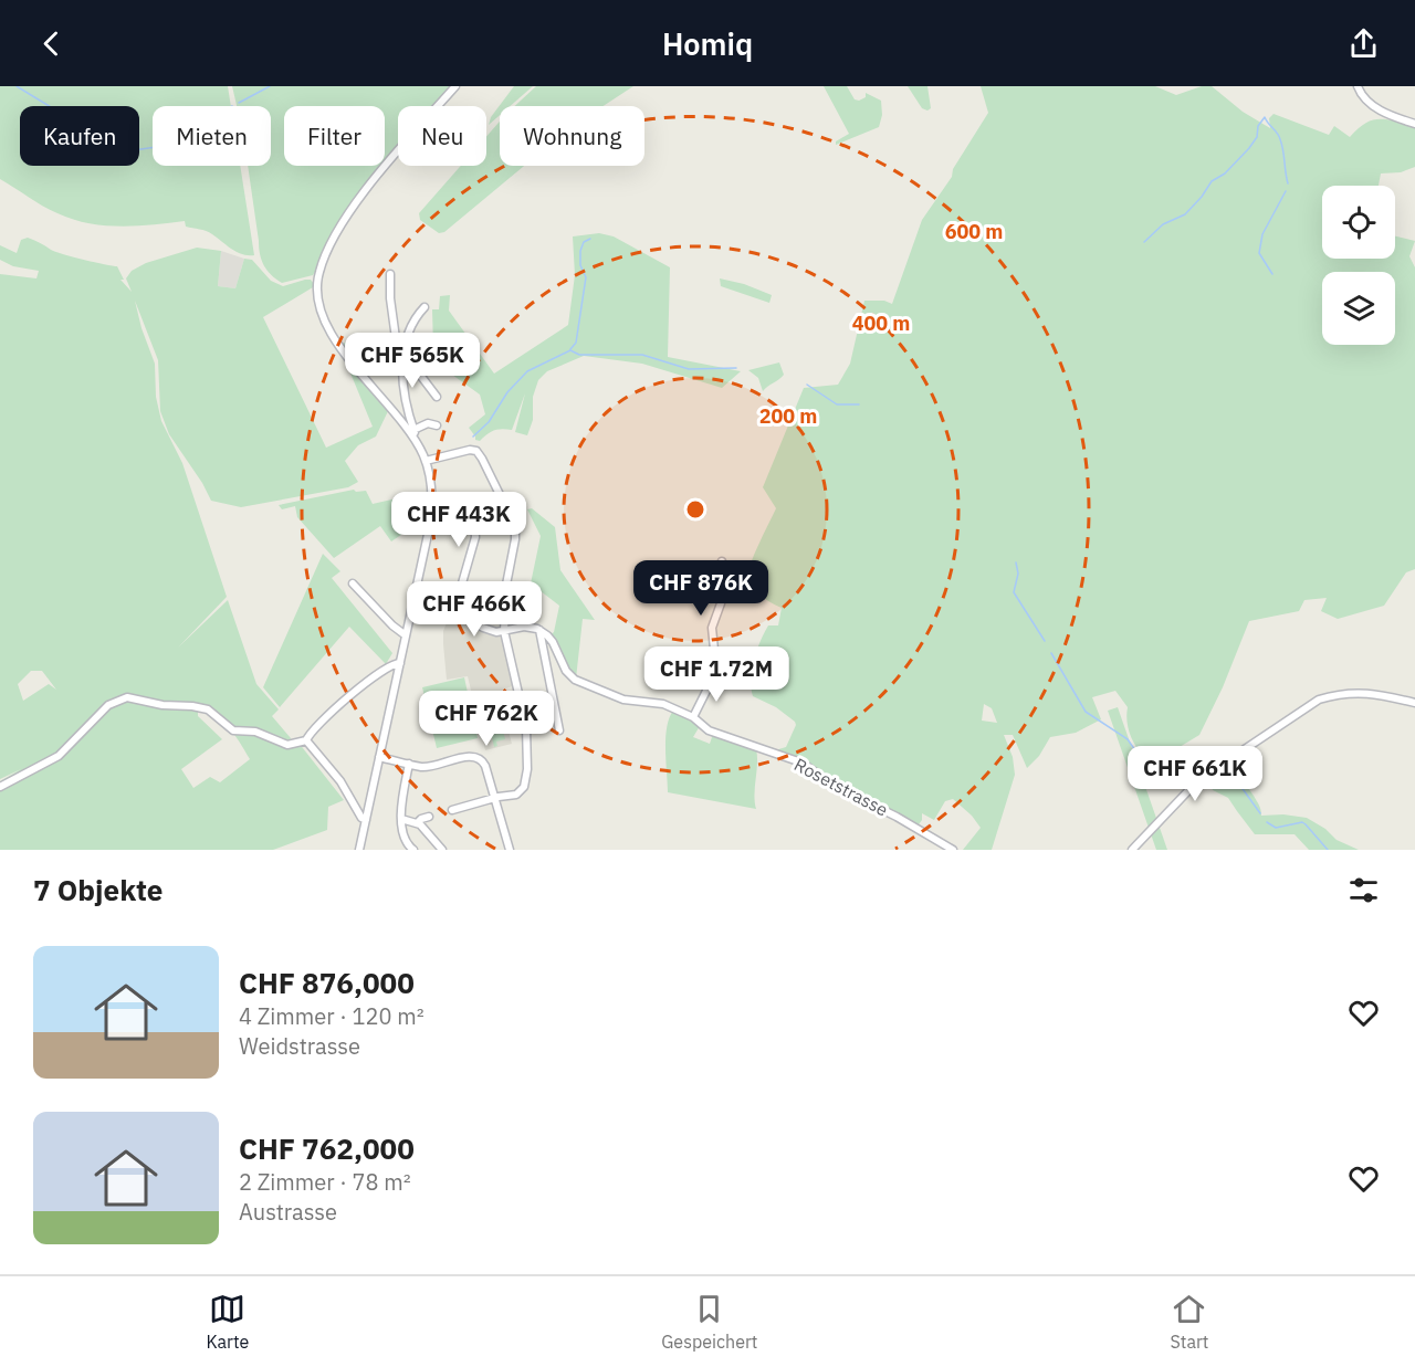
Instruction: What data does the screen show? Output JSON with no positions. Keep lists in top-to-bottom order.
{
  "streets": {
    "street": ["Rosetstrasse"]
  },
  "page": {
    "header": "Homiq",
    "chip": [
      "Kaufen",
      "Mieten",
      "Filter",
      "Neu",
      "Wohnung"
    ],
    "price": [
      "CHF 565K",
      "CHF 443K",
      "CHF 876K",
      "CHF 466K",
      "CHF 1.72M",
      "CHF 762K",
      "CHF 661K"
    ],
    "heading": "7 Objekte",
    "list": [
      {
        "name": "CHF 876,000",
        "note": "4 Zimmer · 120 m² · Weidstrasse"
      },
      {
        "name": "CHF 762,000",
        "note": "2 Zimmer · 78 m² · Austrasse"
      }
    ],
    "tabs": ["Karte", "Gespeichert", "Start"]
  },
  "rings": ["600 m", "400 m", "200 m"]
}
